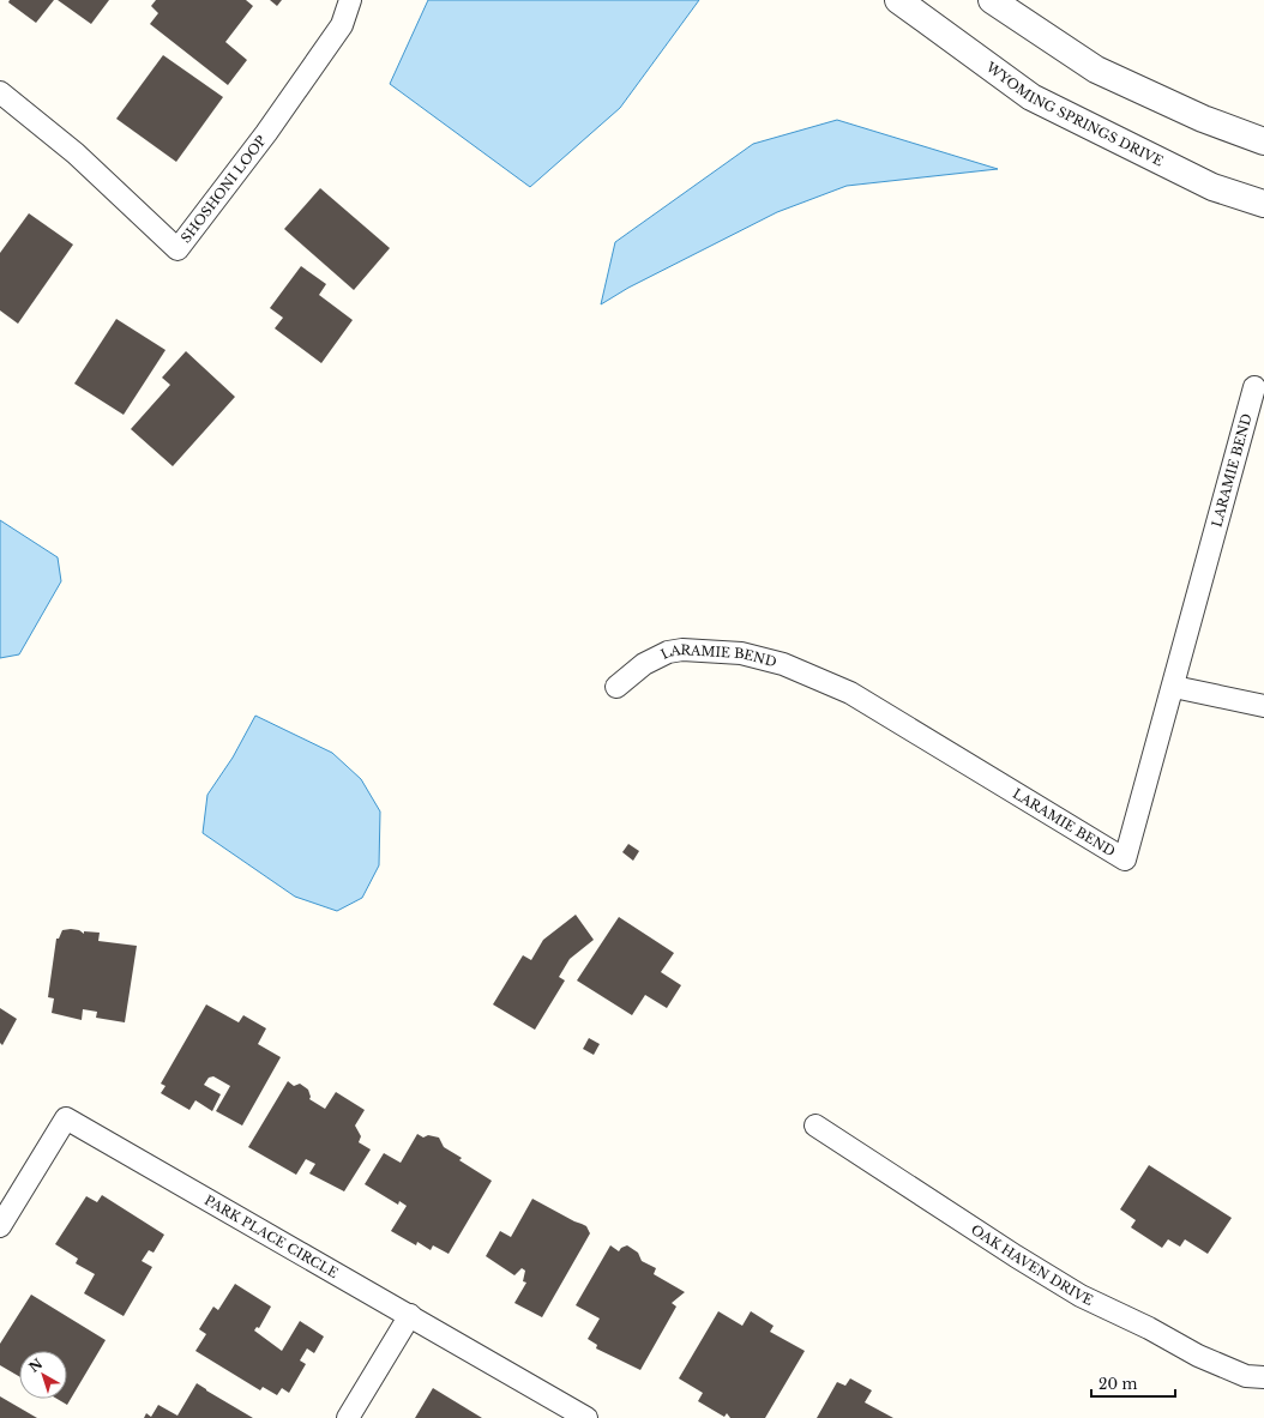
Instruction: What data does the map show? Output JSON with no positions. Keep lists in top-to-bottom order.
{
  "streets": {
    "street": [
      "WYOMING SPRINGS DRIVE",
      "SHOSHONI LOOP",
      "LARAMIE BEND",
      "PARK PLACE CIRCLE",
      "OAK HAVEN DRIVE"
    ]
  },
  "scale_bar": "20 m",
  "north": "top left"
}
